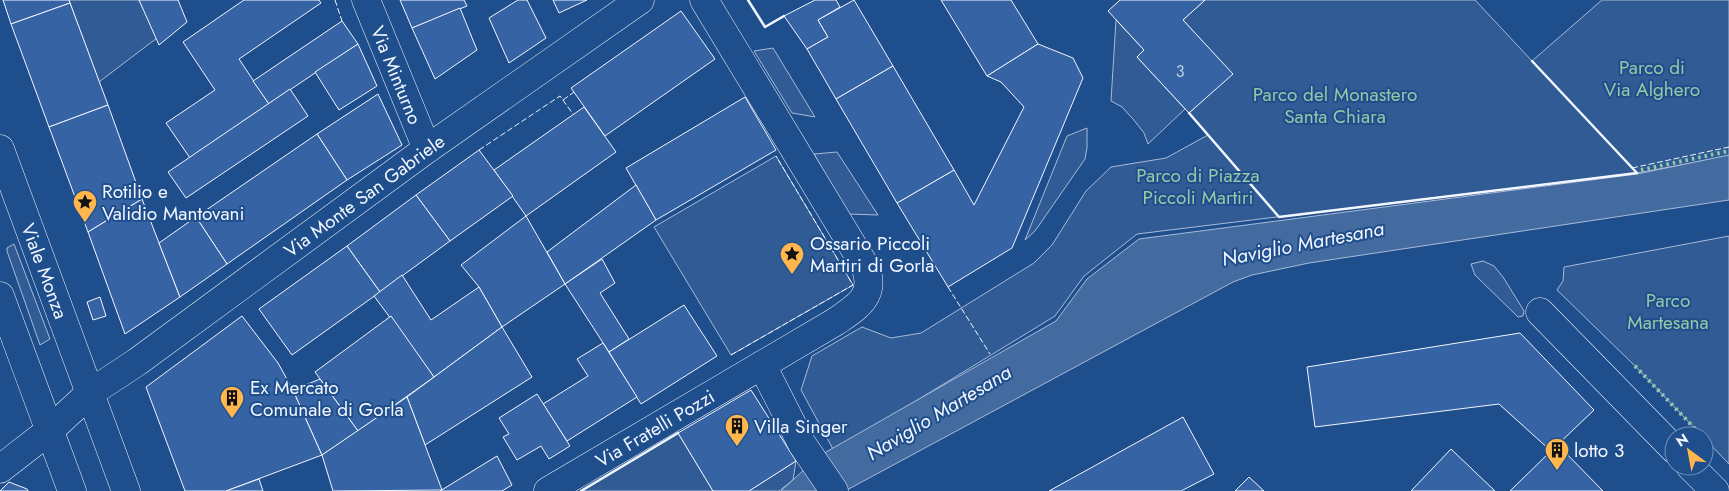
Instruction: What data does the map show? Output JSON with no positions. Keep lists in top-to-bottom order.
{
  "streets": {
    "street": [
      "Via Minturno",
      "Via Monte San Gabriele",
      "Viale Monza",
      "Via Fratelli Pozzi"
    ]
  },
  "crossings": [
    ["Via Minturno", "Via Monte San Gabriele"],
    ["Via Monte San Gabriele", "Viale Monza"]
  ],
  "water": ["Naviglio Martesana"],
  "parks": [
    "Parco di Via Alghero",
    "Parco del Monastero Santa Chiara",
    "Parco di Piazza Piccoli Martiri",
    "Parco Martesana"
  ],
  "places": {
    "place": ["Rotilio e Validio Mantovani", "Ossario Piccoli Martiri di Gorla"],
    "building": ["Ex Mercato Comunale di Gorla", "Villa Singer", "lotto 3"]
  },
  "house_numbers": ["3"],
  "north": "top left"
}
